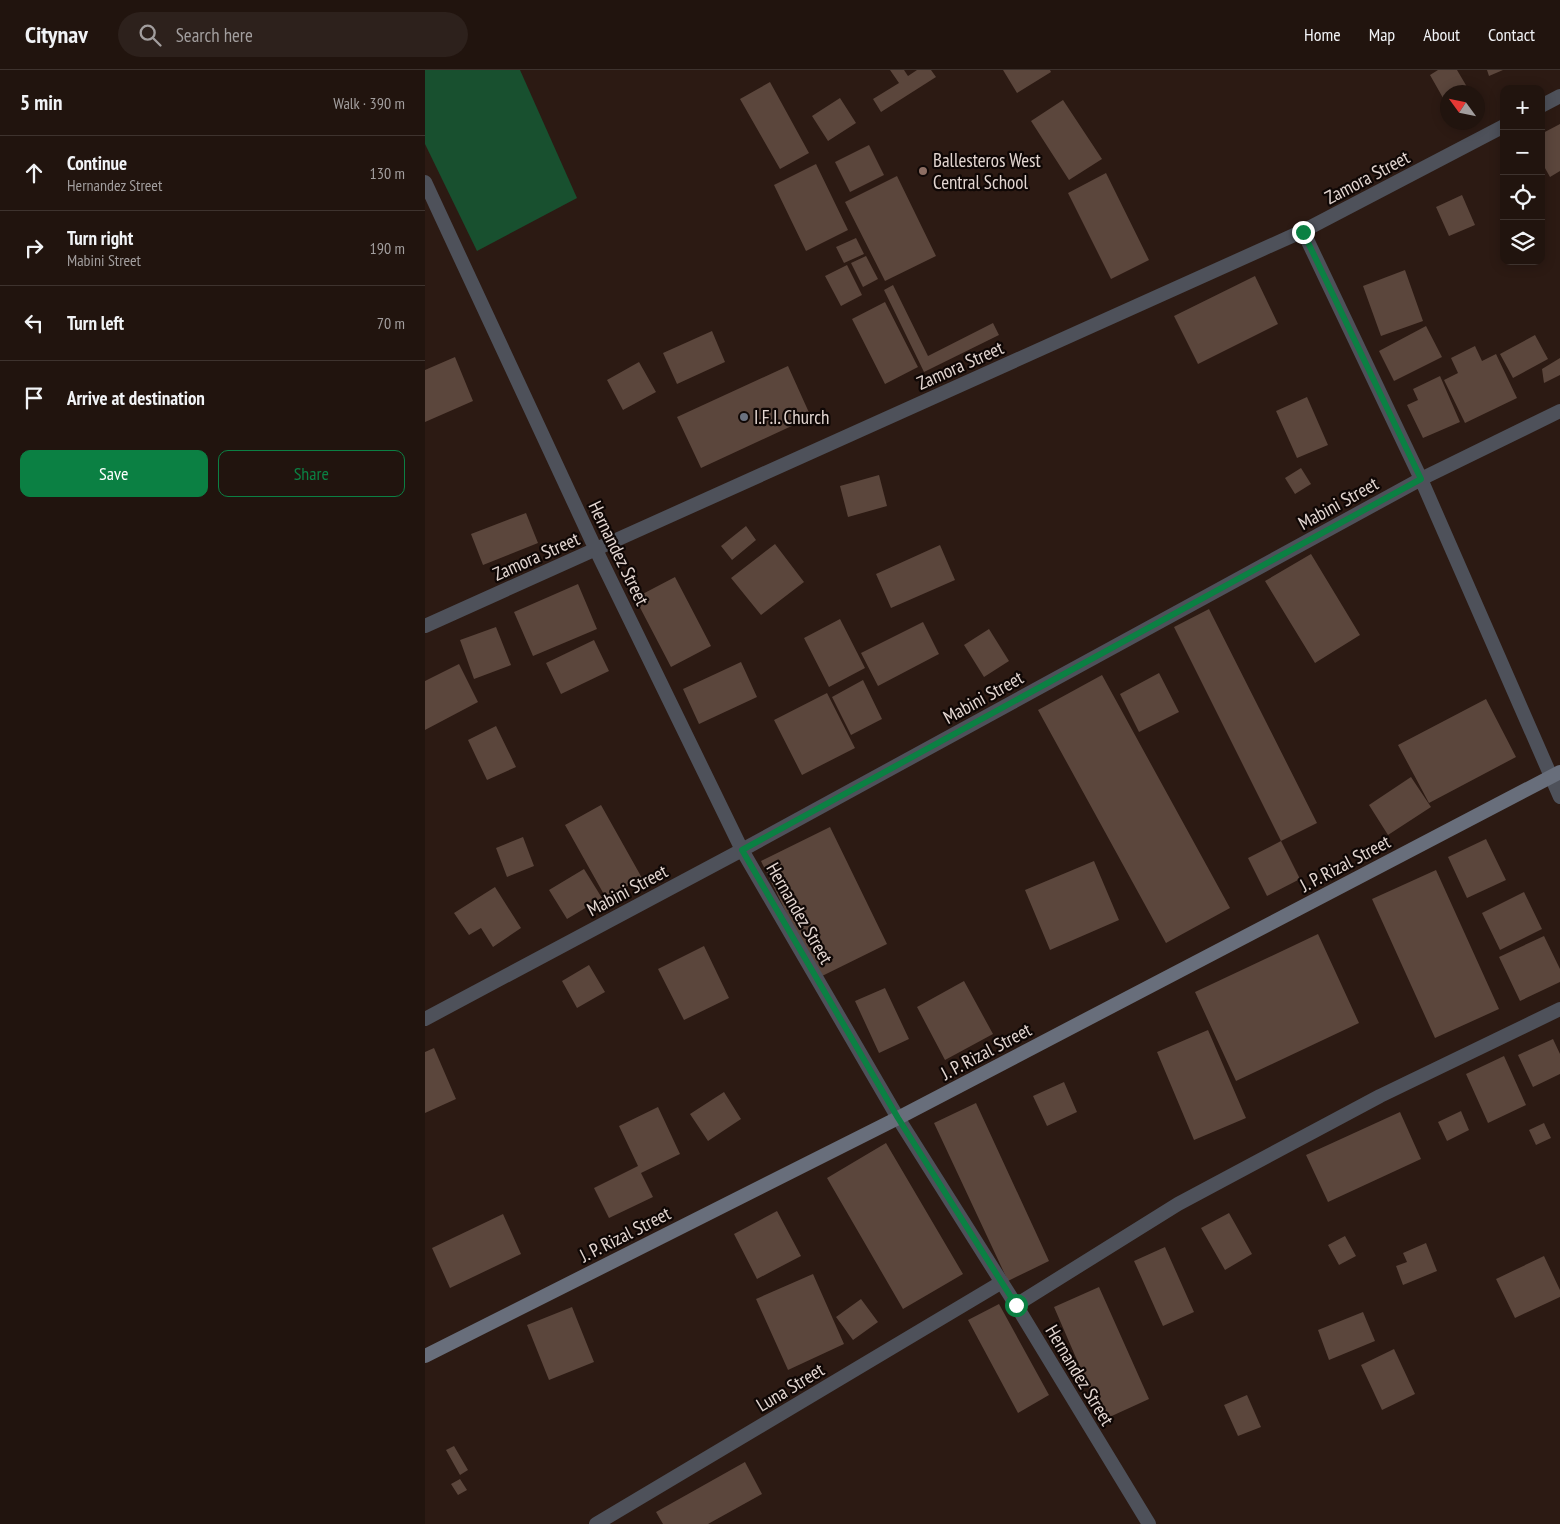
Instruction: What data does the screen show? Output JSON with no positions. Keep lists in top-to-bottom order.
{
  "streets": {
    "main road": ["J. P. Rizal Street"],
    "street": [
      "Zamora Street",
      "Mabini Street",
      "Hernandez Street",
      "Luna Street"
    ]
  },
  "crossings": [
    ["Zamora Street", "Hernandez Street"],
    ["Mabini Street", "Hernandez Street"],
    ["Hernandez Street", "J. P. Rizal Street"],
    ["Hernandez Street", "Luna Street"]
  ],
  "places": ["Ballesteros West Central School", "I.F.I. Church"],
  "north": "top left",
  "page": {
    "header": "Citynav",
    "search": "Search here",
    "nav": [
      "Home",
      "Map",
      "About",
      "Contact"
    ],
    "heading": ["5 min", "Walk · 390 m"],
    "map_buttons": ["+", "−"],
    "list": [
      ["Continue", "Hernandez Street", "130 m"],
      ["Turn right", "Mabini Street", "190 m"],
      ["Turn left", "70 m"],
      "Arrive at destination"
    ],
    "buttons": ["Save", "Share"]
  }
}
